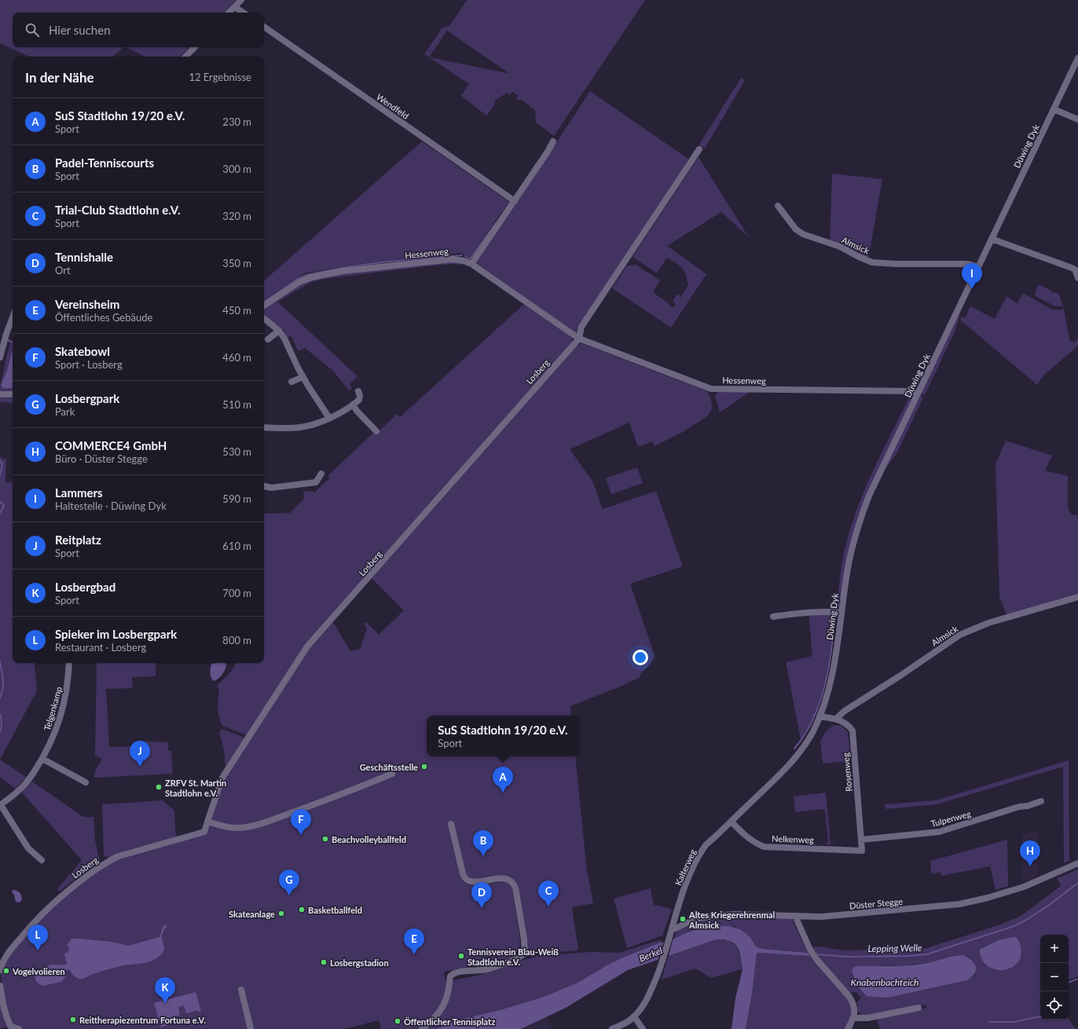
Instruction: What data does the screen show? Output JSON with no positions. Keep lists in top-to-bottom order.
{
  "streets": {
    "street": [
      "Wendfeld",
      "Düwing Dyk",
      "Almsick",
      "Hessenweg",
      "Losberg",
      "Telgenkamp",
      "Rosenweg",
      "Tulpenweg",
      "Nelkenweg",
      "Kalterweg",
      "Düster Stegge"
    ]
  },
  "crossings": [
    ["Düwing Dyk", "Almsick"],
    ["Düwing Dyk", "Hessenweg"],
    ["Düwing Dyk", "Rosenweg"],
    ["Düwing Dyk", "Kalterweg"],
    ["Almsick", "Rosenweg"],
    ["Hessenweg", "Losberg"],
    ["Rosenweg", "Tulpenweg"],
    ["Rosenweg", "Nelkenweg"],
    ["Rosenweg", "Kalterweg"],
    ["Nelkenweg", "Kalterweg"],
    ["Kalterweg", "Düster Stegge"]
  ],
  "water": ["Lepping Welle", "Berkel", "Knabenbachteich"],
  "places": [
    "Geschäftsstelle",
    "ZRFV St. Martin Stadtlohn e.V.",
    "Beachvolleyballfeld",
    "Basketballfeld",
    "Skateanlage",
    "Altes Kriegerehrenmal Almsick",
    "Tennisverein Blau-Weiß Stadtlohn e.V.",
    "Losbergstadion",
    "Vogelvolieren",
    "Reittherapiezentrum Fortuna e.V.",
    "Öffentlicher Tennisplatz"
  ],
  "page": {
    "search": "Hier suchen",
    "heading": ["In der Nähe", "12 Ergebnisse"],
    "list": [
      {
        "mark": "A",
        "name": "SuS Stadtlohn 19/20 e.V.",
        "note": "Sport",
        "value": "230 m"
      },
      {
        "mark": "B",
        "name": "Padel-Tenniscourts",
        "note": "Sport",
        "value": "300 m"
      },
      {
        "mark": "C",
        "name": "Trial-Club Stadtlohn e.V.",
        "note": "Sport",
        "value": "320 m"
      },
      {
        "mark": "D",
        "name": "Tennishalle",
        "note": "Ort",
        "value": "350 m"
      },
      {
        "mark": "E",
        "name": "Vereinsheim",
        "note": "Öffentliches Gebäude",
        "value": "450 m"
      },
      {
        "mark": "F",
        "name": "Skatebowl",
        "note": "Sport · Losberg",
        "value": "460 m"
      },
      {
        "mark": "G",
        "name": "Losbergpark",
        "note": "Park",
        "value": "510 m"
      },
      {
        "mark": "H",
        "name": "COMMERCE4 GmbH",
        "note": "Büro · Düster Stegge",
        "value": "530 m"
      },
      {
        "mark": "I",
        "name": "Lammers",
        "note": "Haltestelle · Düwing Dyk",
        "value": "590 m"
      },
      {
        "mark": "J",
        "name": "Reitplatz",
        "note": "Sport",
        "value": "610 m"
      },
      {
        "mark": "K",
        "name": "Losbergbad",
        "note": "Sport",
        "value": "700 m"
      },
      {
        "mark": "L",
        "name": "Spieker im Losbergpark",
        "note": "Restaurant · Losberg",
        "value": "800 m"
      }
    ],
    "pins": [
      "I",
      "J",
      "A",
      "F",
      "B",
      "H",
      "G",
      "C",
      "D",
      "L",
      "E",
      "K"
    ],
    "popup": ["SuS Stadtlohn 19/20 e.V.", "Sport"],
    "map_buttons": ["+", "−"]
  }
}
